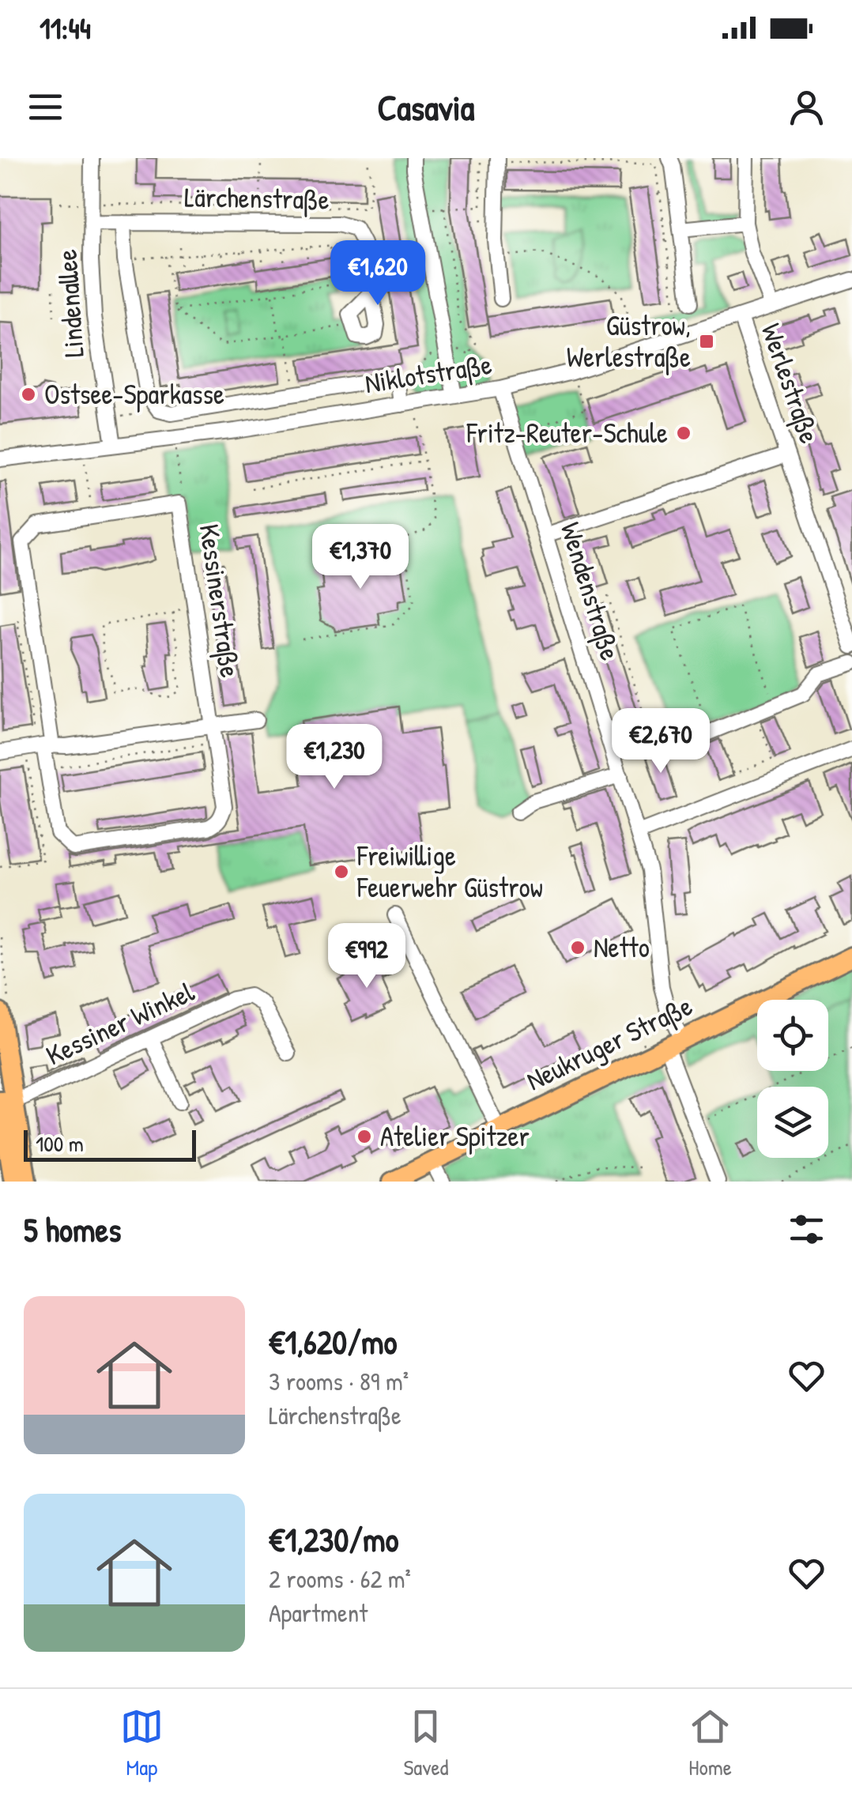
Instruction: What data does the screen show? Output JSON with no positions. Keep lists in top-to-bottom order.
{
  "streets": {
    "main road": ["Neukruger Straße"],
    "street": [
      "Lärchenstraße",
      "Lindenallee",
      "Niklotstraße",
      "Werlestraße",
      "Wendenstraße",
      "Kessinerstraße",
      "Kessiner Winkel"
    ]
  },
  "crossings": [
    ["Lärchenstraße", "Lindenallee"],
    ["Lindenallee", "Niklotstraße"],
    ["Niklotstraße", "Werlestraße"],
    ["Niklotstraße", "Wendenstraße"],
    ["Wendenstraße", "Neukruger Straße"]
  ],
  "places": {
    "transit": ["Güstrow, Werlestraße"],
    "other": [
      "Ostsee-Sparkasse",
      "Fritz-Reuter-Schule",
      "Freiwillige Feuerwehr Güstrow",
      "Netto",
      "Atelier Spitzer"
    ]
  },
  "scale_bar": "100 m",
  "page": {
    "status": "11:44",
    "header": "Casavia",
    "price": [
      "€1,620",
      "€1,370",
      "€2,670",
      "€1,230",
      "€992"
    ],
    "scale": "100 m",
    "heading": "5 homes",
    "list": [
      {
        "name": "€1,620/mo",
        "note": "3 rooms · 89 m² · Lärchenstraße"
      },
      {
        "name": "€1,230/mo",
        "note": "2 rooms · 62 m² · Apartment"
      }
    ],
    "tabs": ["Map", "Saved", "Home"]
  }
}
